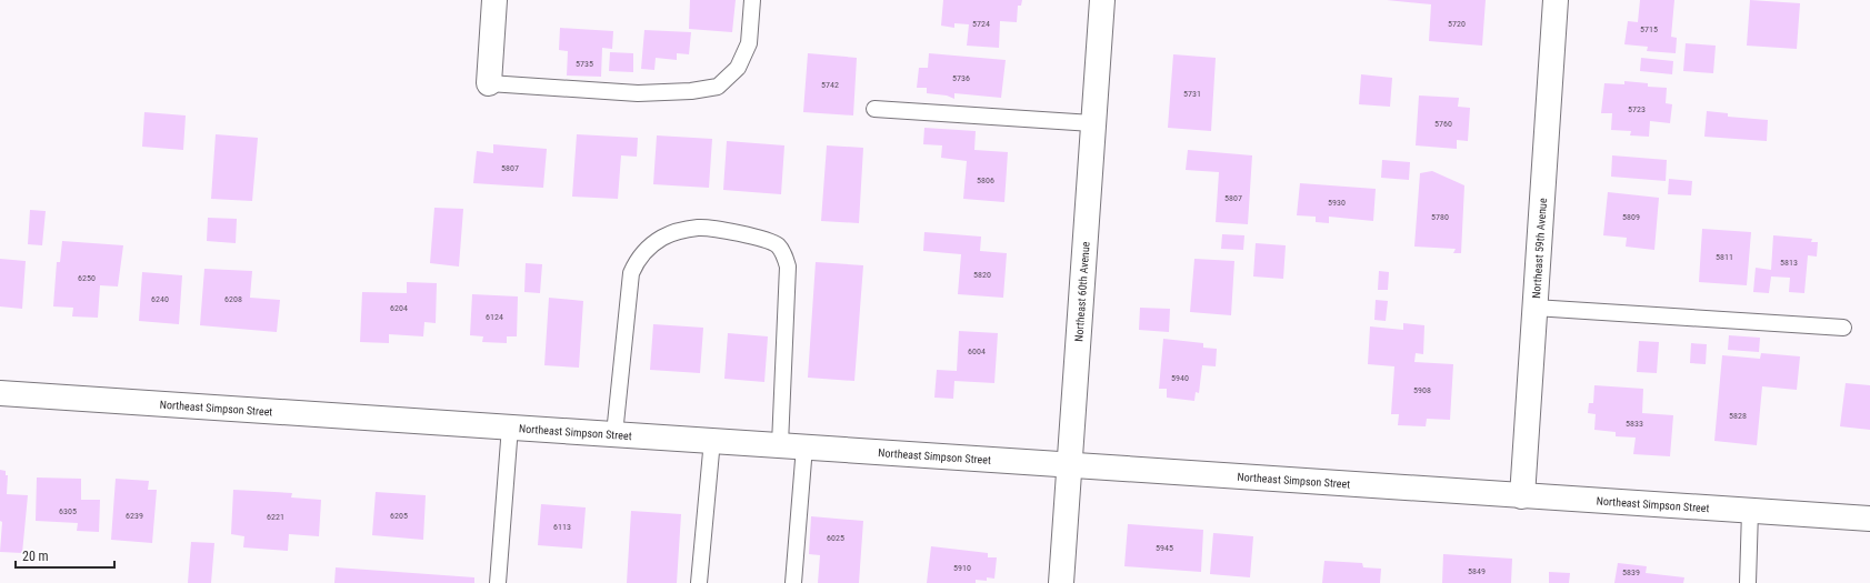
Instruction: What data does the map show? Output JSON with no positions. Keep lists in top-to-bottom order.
{
  "streets": {
    "street": ["Northeast 59th Avenue", "Northeast 60th Avenue", "Northeast Simpson Street"]
  },
  "crossings": [
    ["Northeast 59th Avenue", "Northeast Simpson Street"],
    ["Northeast 60th Avenue", "Northeast Simpson Street"]
  ],
  "house_numbers": [
    "5724",
    "5720",
    "5715",
    "5735",
    "5736",
    "5742",
    "5731",
    "5723",
    "5760",
    "5807",
    "5806",
    "5807",
    "5930",
    "5780",
    "5809",
    "5811",
    "5813",
    "5820",
    "6250",
    "6240",
    "6208",
    "6204",
    "6124",
    "6004",
    "5940",
    "5908",
    "5828",
    "5833",
    "6305",
    "6239",
    "6205",
    "6221",
    "6113",
    "6025",
    "5945",
    "5910",
    "5849",
    "5839"
  ],
  "scale_bar": "20 m"
}
